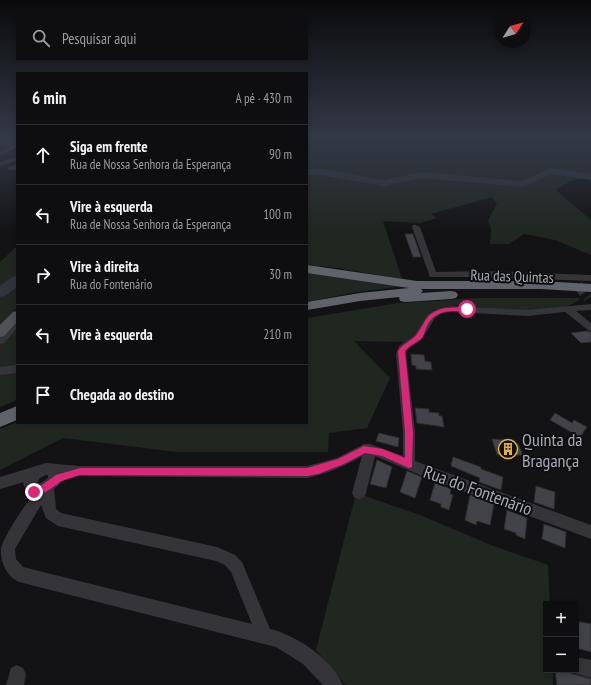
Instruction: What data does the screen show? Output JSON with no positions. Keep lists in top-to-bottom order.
{
  "streets": {
    "street": ["Rua das Quintas", "Rua do Fontenário"]
  },
  "places": {
    "building": ["Quinta da Bragança"]
  },
  "north": "top right",
  "page": {
    "search": "Pesquisar aqui",
    "heading": ["6 min", "A pé · 430 m"],
    "list": [
      ["Siga em frente", "Rua de Nossa Senhora da Esperança", "90 m"],
      ["Vire à esquerda", "Rua de Nossa Senhora da Esperança", "100 m"],
      ["Vire à direita", "Rua do Fontenário", "30 m"],
      ["Vire à esquerda", "210 m"],
      "Chegada ao destino"
    ],
    "map_buttons": ["+", "−"]
  }
}
